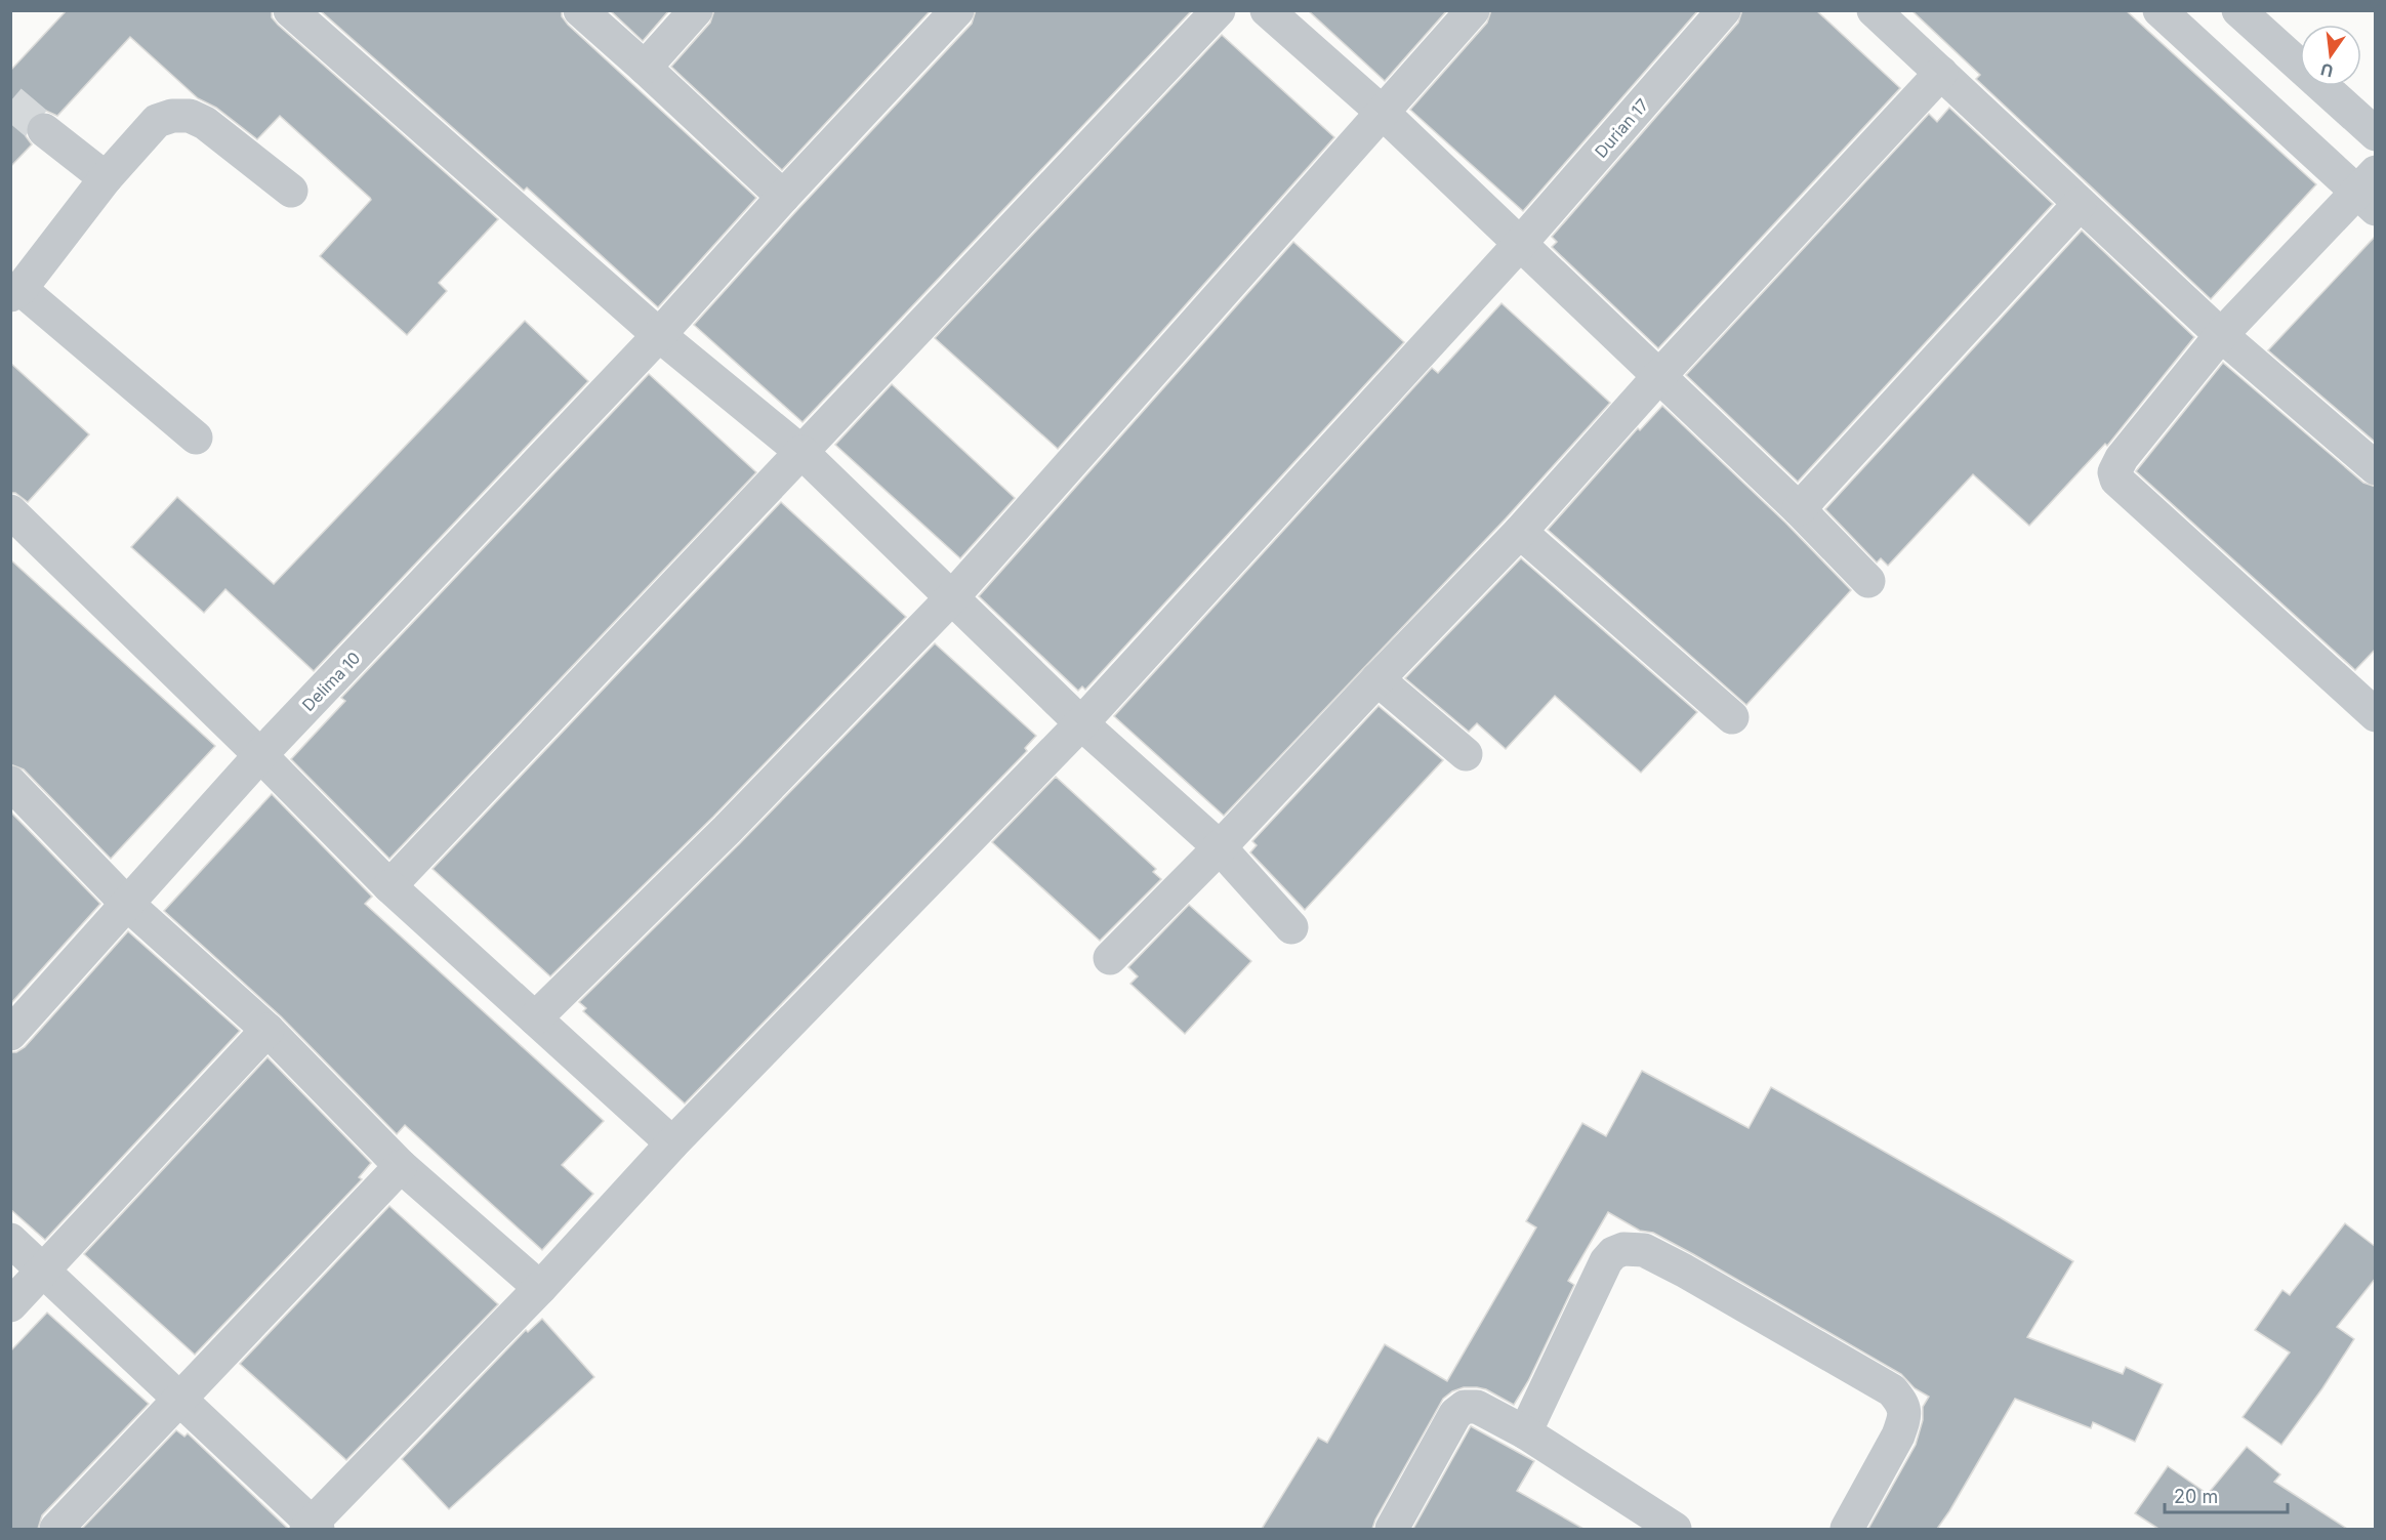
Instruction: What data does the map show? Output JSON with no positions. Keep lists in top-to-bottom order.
{
  "streets": {
    "street": ["Durian 17", "Delima 10"]
  },
  "scale_bar": "20 m",
  "north": "bottom"
}
